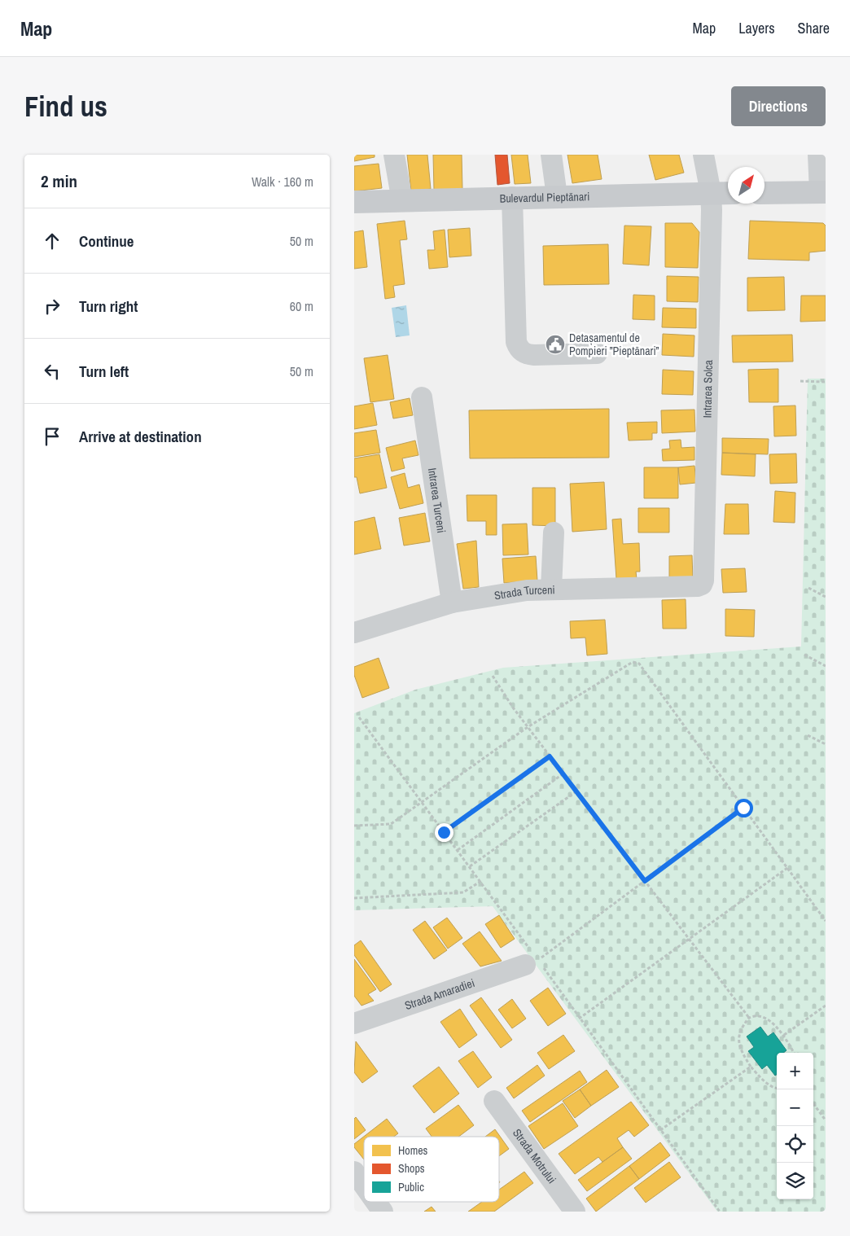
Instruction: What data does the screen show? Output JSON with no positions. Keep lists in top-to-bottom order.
{
  "streets": {
    "main road": ["Bulevardul Pieptănari"],
    "street": [
      "Intrarea Solca",
      "Intrarea Turceni",
      "Strada Turceni",
      "Strada Amaradiei",
      "Strada Motrului"
    ]
  },
  "crossings": [
    ["Bulevardul Pieptănari", "Intrarea Solca"],
    ["Intrarea Solca", "Strada Turceni"],
    ["Intrarea Turceni", "Strada Turceni"]
  ],
  "places": {
    "public building": ["Detașamentul de Pompieri ”Pieptănari”"]
  },
  "legend": ["Homes", "Shops", "Public"],
  "north": "top right",
  "page": {
    "header": "Map",
    "nav": ["Map", "Layers", "Share"],
    "buttons": "Directions",
    "title": "Find us",
    "heading": ["2 min", "Walk · 160 m"],
    "list": [
      ["Continue", "50 m"],
      ["Turn right", "60 m"],
      ["Turn left", "50 m"],
      "Arrive at destination"
    ],
    "map_buttons": ["+", "−"]
  }
}
